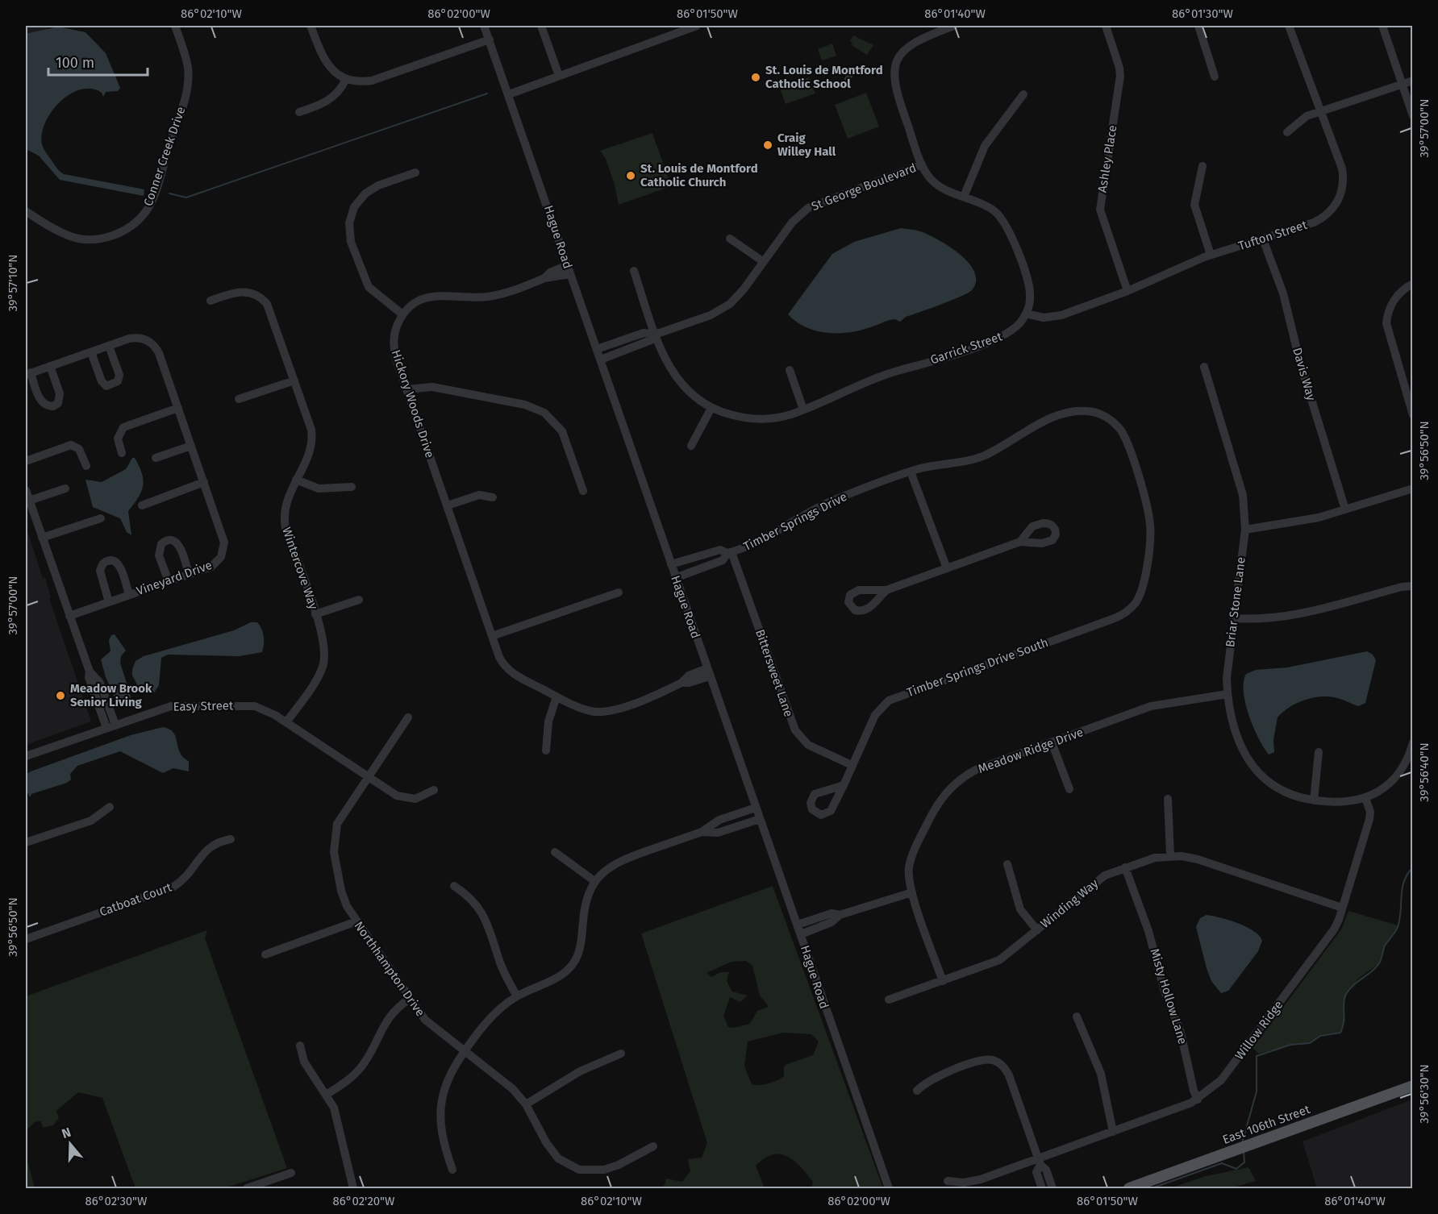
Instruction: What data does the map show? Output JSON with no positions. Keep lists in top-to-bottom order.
{
  "streets": {
    "main road": ["East 106th Street"],
    "street": [
      "Conner Creek Drive",
      "Ashley Place",
      "St George Boulevard",
      "Tufton Street",
      "Hague Road",
      "Garrick Street",
      "Davis Way",
      "Hickory Woods Drive",
      "Timber Springs Drive",
      "Wintercove Way",
      "Vineyard Drive",
      "Briar Stone Lane",
      "Timber Springs Drive South",
      "Bittersweet Lane",
      "Easy Street",
      "Meadow Ridge Drive",
      "Catboat Court",
      "Winding Way",
      "Northhampton Drive",
      "Misty Hollow Lane",
      "Willow Ridge"
    ]
  },
  "crossings": [
    ["Ashley Place", "Tufton Street"],
    ["St George Boulevard", "Hague Road"],
    ["St George Boulevard", "Garrick Street"],
    ["Tufton Street", "Garrick Street"],
    ["Tufton Street", "Davis Way"],
    ["Hague Road", "Hickory Woods Drive"],
    ["Hague Road", "Timber Springs Drive"],
    ["Timber Springs Drive", "Timber Springs Drive South"],
    ["Timber Springs Drive", "Bittersweet Lane"],
    ["Wintercove Way", "Easy Street"],
    ["Briar Stone Lane", "Meadow Ridge Drive"],
    ["Briar Stone Lane", "Willow Ridge"],
    ["Timber Springs Drive South", "Bittersweet Lane"],
    ["Easy Street", "Northhampton Drive"],
    ["Meadow Ridge Drive", "Winding Way"],
    ["Winding Way", "Misty Hollow Lane"],
    ["Winding Way", "Willow Ridge"],
    ["Misty Hollow Lane", "Willow Ridge"]
  ],
  "places": [
    "St. Louis de Montford Catholic School",
    "Craig Willey Hall",
    "St. Louis de Montford Catholic Church",
    "Meadow Brook Senior Living"
  ],
  "scale_bar": "100 m",
  "north": "top",
  "coordinates": [
    "86°02'10\"W",
    "86°02'00\"W",
    "86°01'50\"W",
    "86°01'40\"W",
    "86°01'30\"W",
    "39°57'00\"N",
    "39°57'10\"N",
    "39°56'50\"N",
    "39°56'40\"N",
    "39°56'30\"N",
    "86°02'30\"W",
    "86°02'20\"W"
  ]
}
